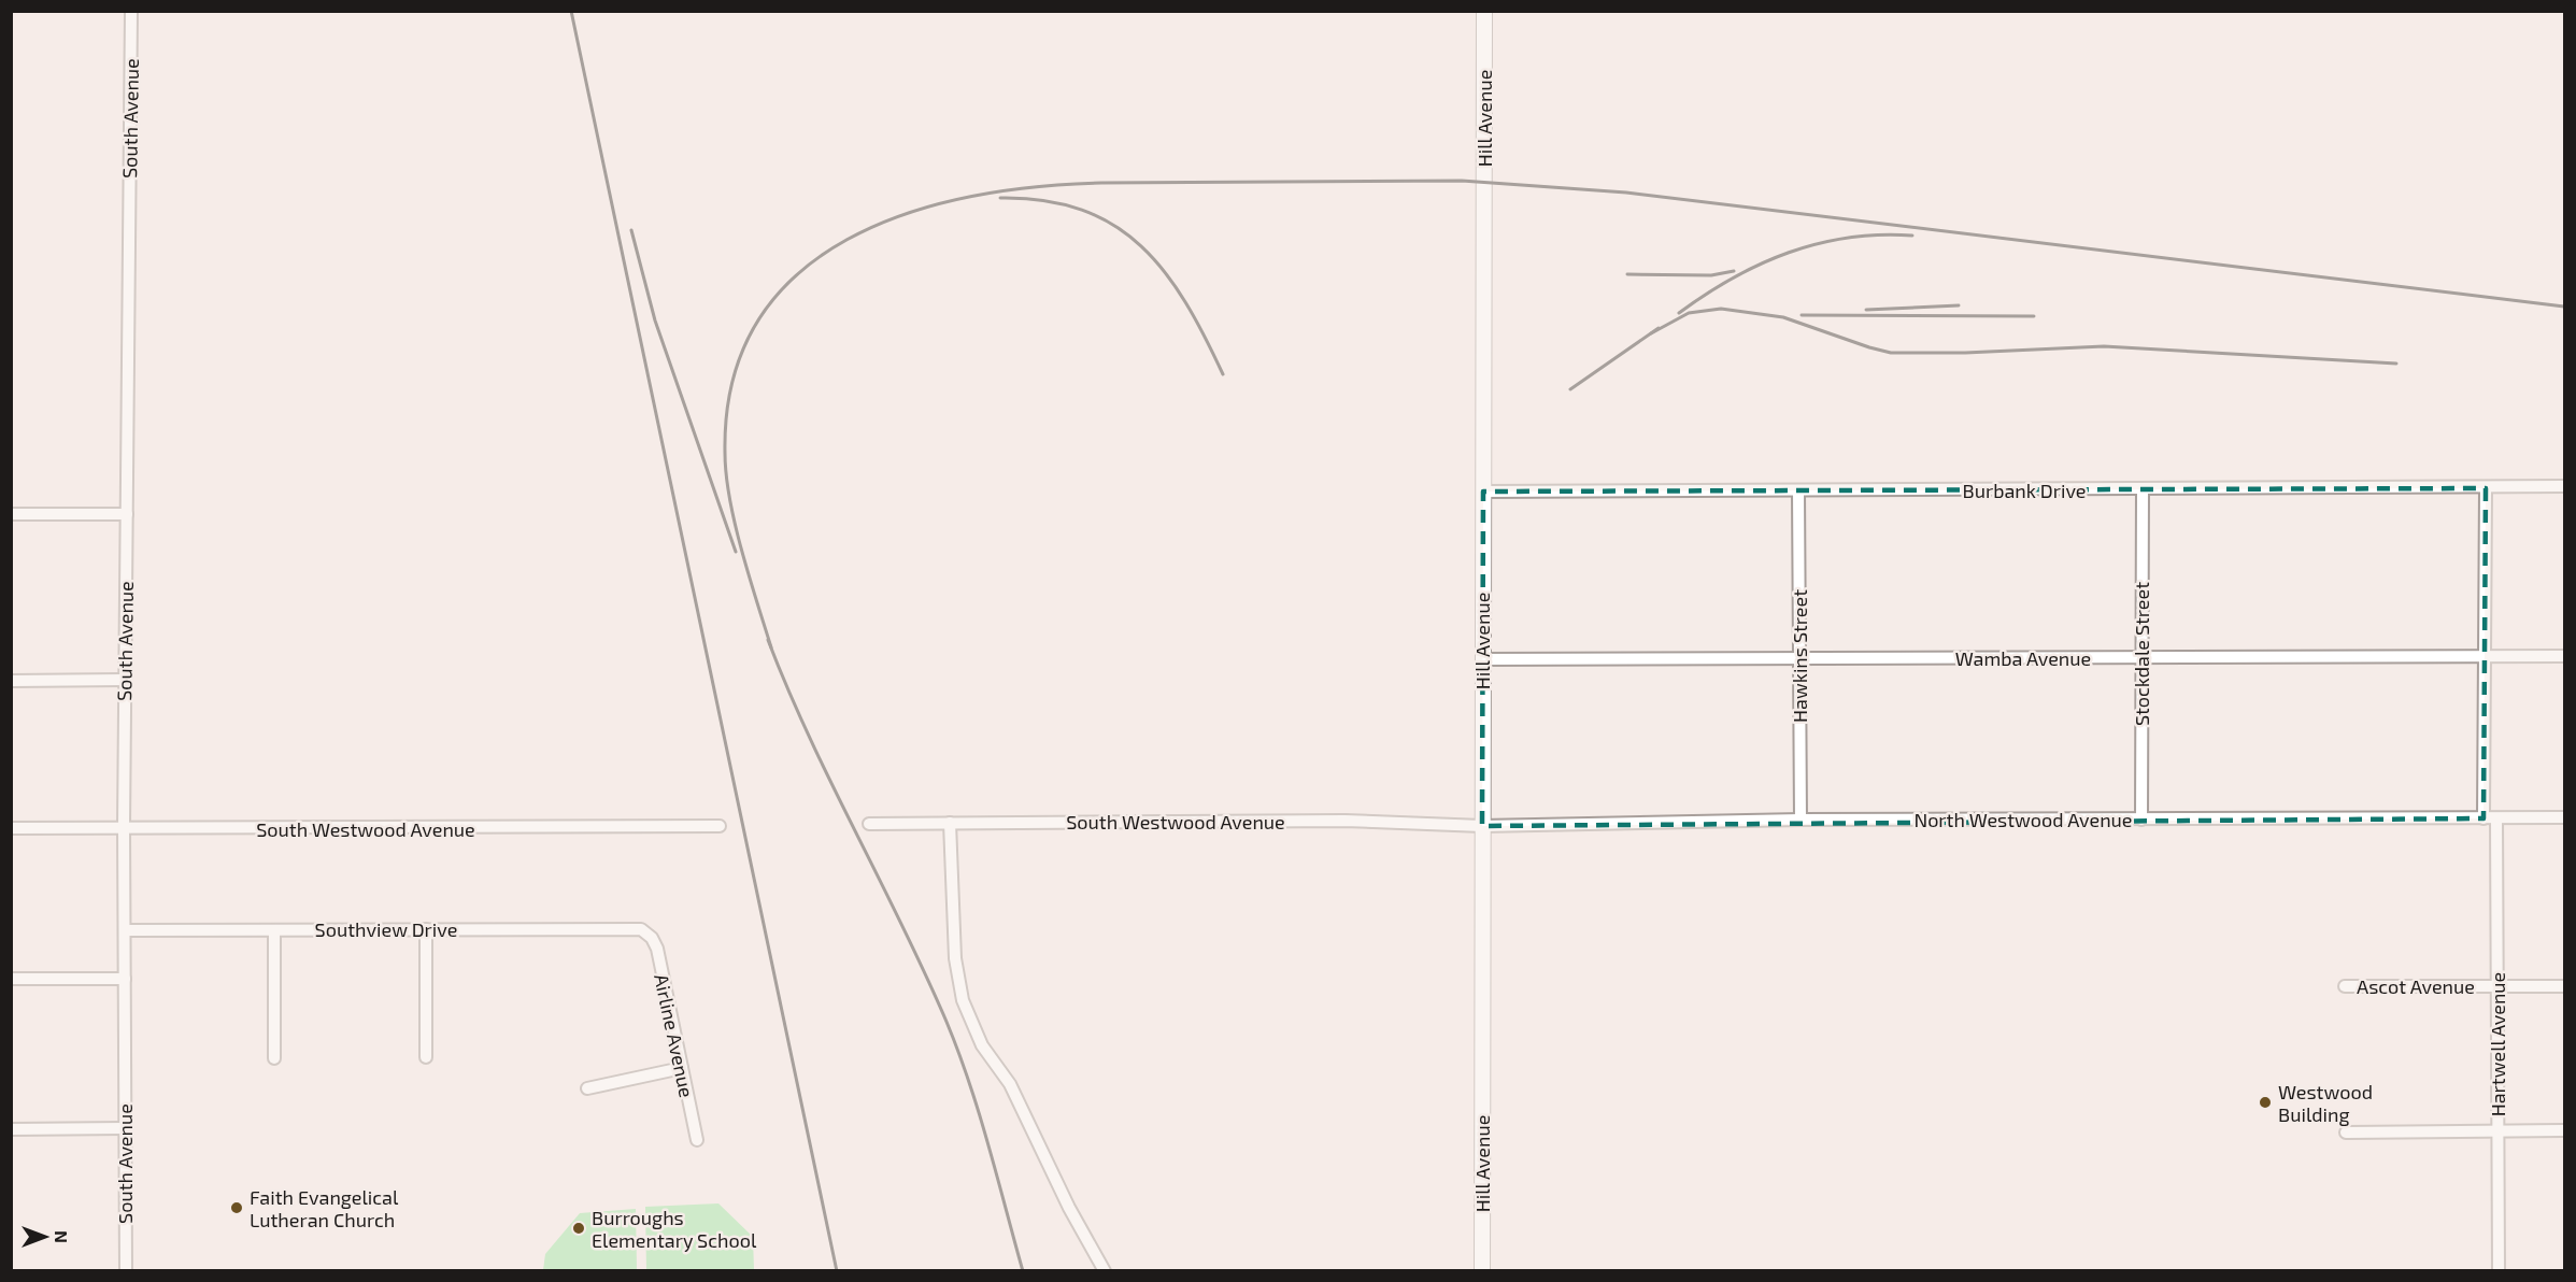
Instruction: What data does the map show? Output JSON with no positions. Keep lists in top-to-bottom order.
{
  "streets": {
    "main road": ["Hill Avenue"],
    "street": [
      "South Avenue",
      "Burbank Drive",
      "Stockdale Street",
      "Hawkins Street",
      "Wamba Avenue",
      "North Westwood Avenue",
      "South Westwood Avenue",
      "Southview Drive",
      "Ascot Avenue",
      "Airline Avenue",
      "Hartwell Avenue"
    ]
  },
  "crossings": [
    ["South Avenue", "South Westwood Avenue"],
    ["South Avenue", "Southview Drive"],
    ["Hill Avenue", "Burbank Drive"],
    ["Hill Avenue", "Wamba Avenue"],
    ["Hill Avenue", "North Westwood Avenue"],
    ["Hill Avenue", "South Westwood Avenue"],
    ["Burbank Drive", "Stockdale Street"],
    ["Burbank Drive", "Hawkins Street"],
    ["Stockdale Street", "Wamba Avenue"],
    ["Stockdale Street", "North Westwood Avenue"],
    ["Hawkins Street", "Wamba Avenue"],
    ["Hawkins Street", "North Westwood Avenue"],
    ["North Westwood Avenue", "South Westwood Avenue"],
    ["North Westwood Avenue", "Hartwell Avenue"],
    ["Southview Drive", "Airline Avenue"],
    ["Ascot Avenue", "Hartwell Avenue"]
  ],
  "places": ["Westwood Building", "Faith Evangelical Lutheran Church", "Burroughs Elementary School"],
  "north": "right"
}
